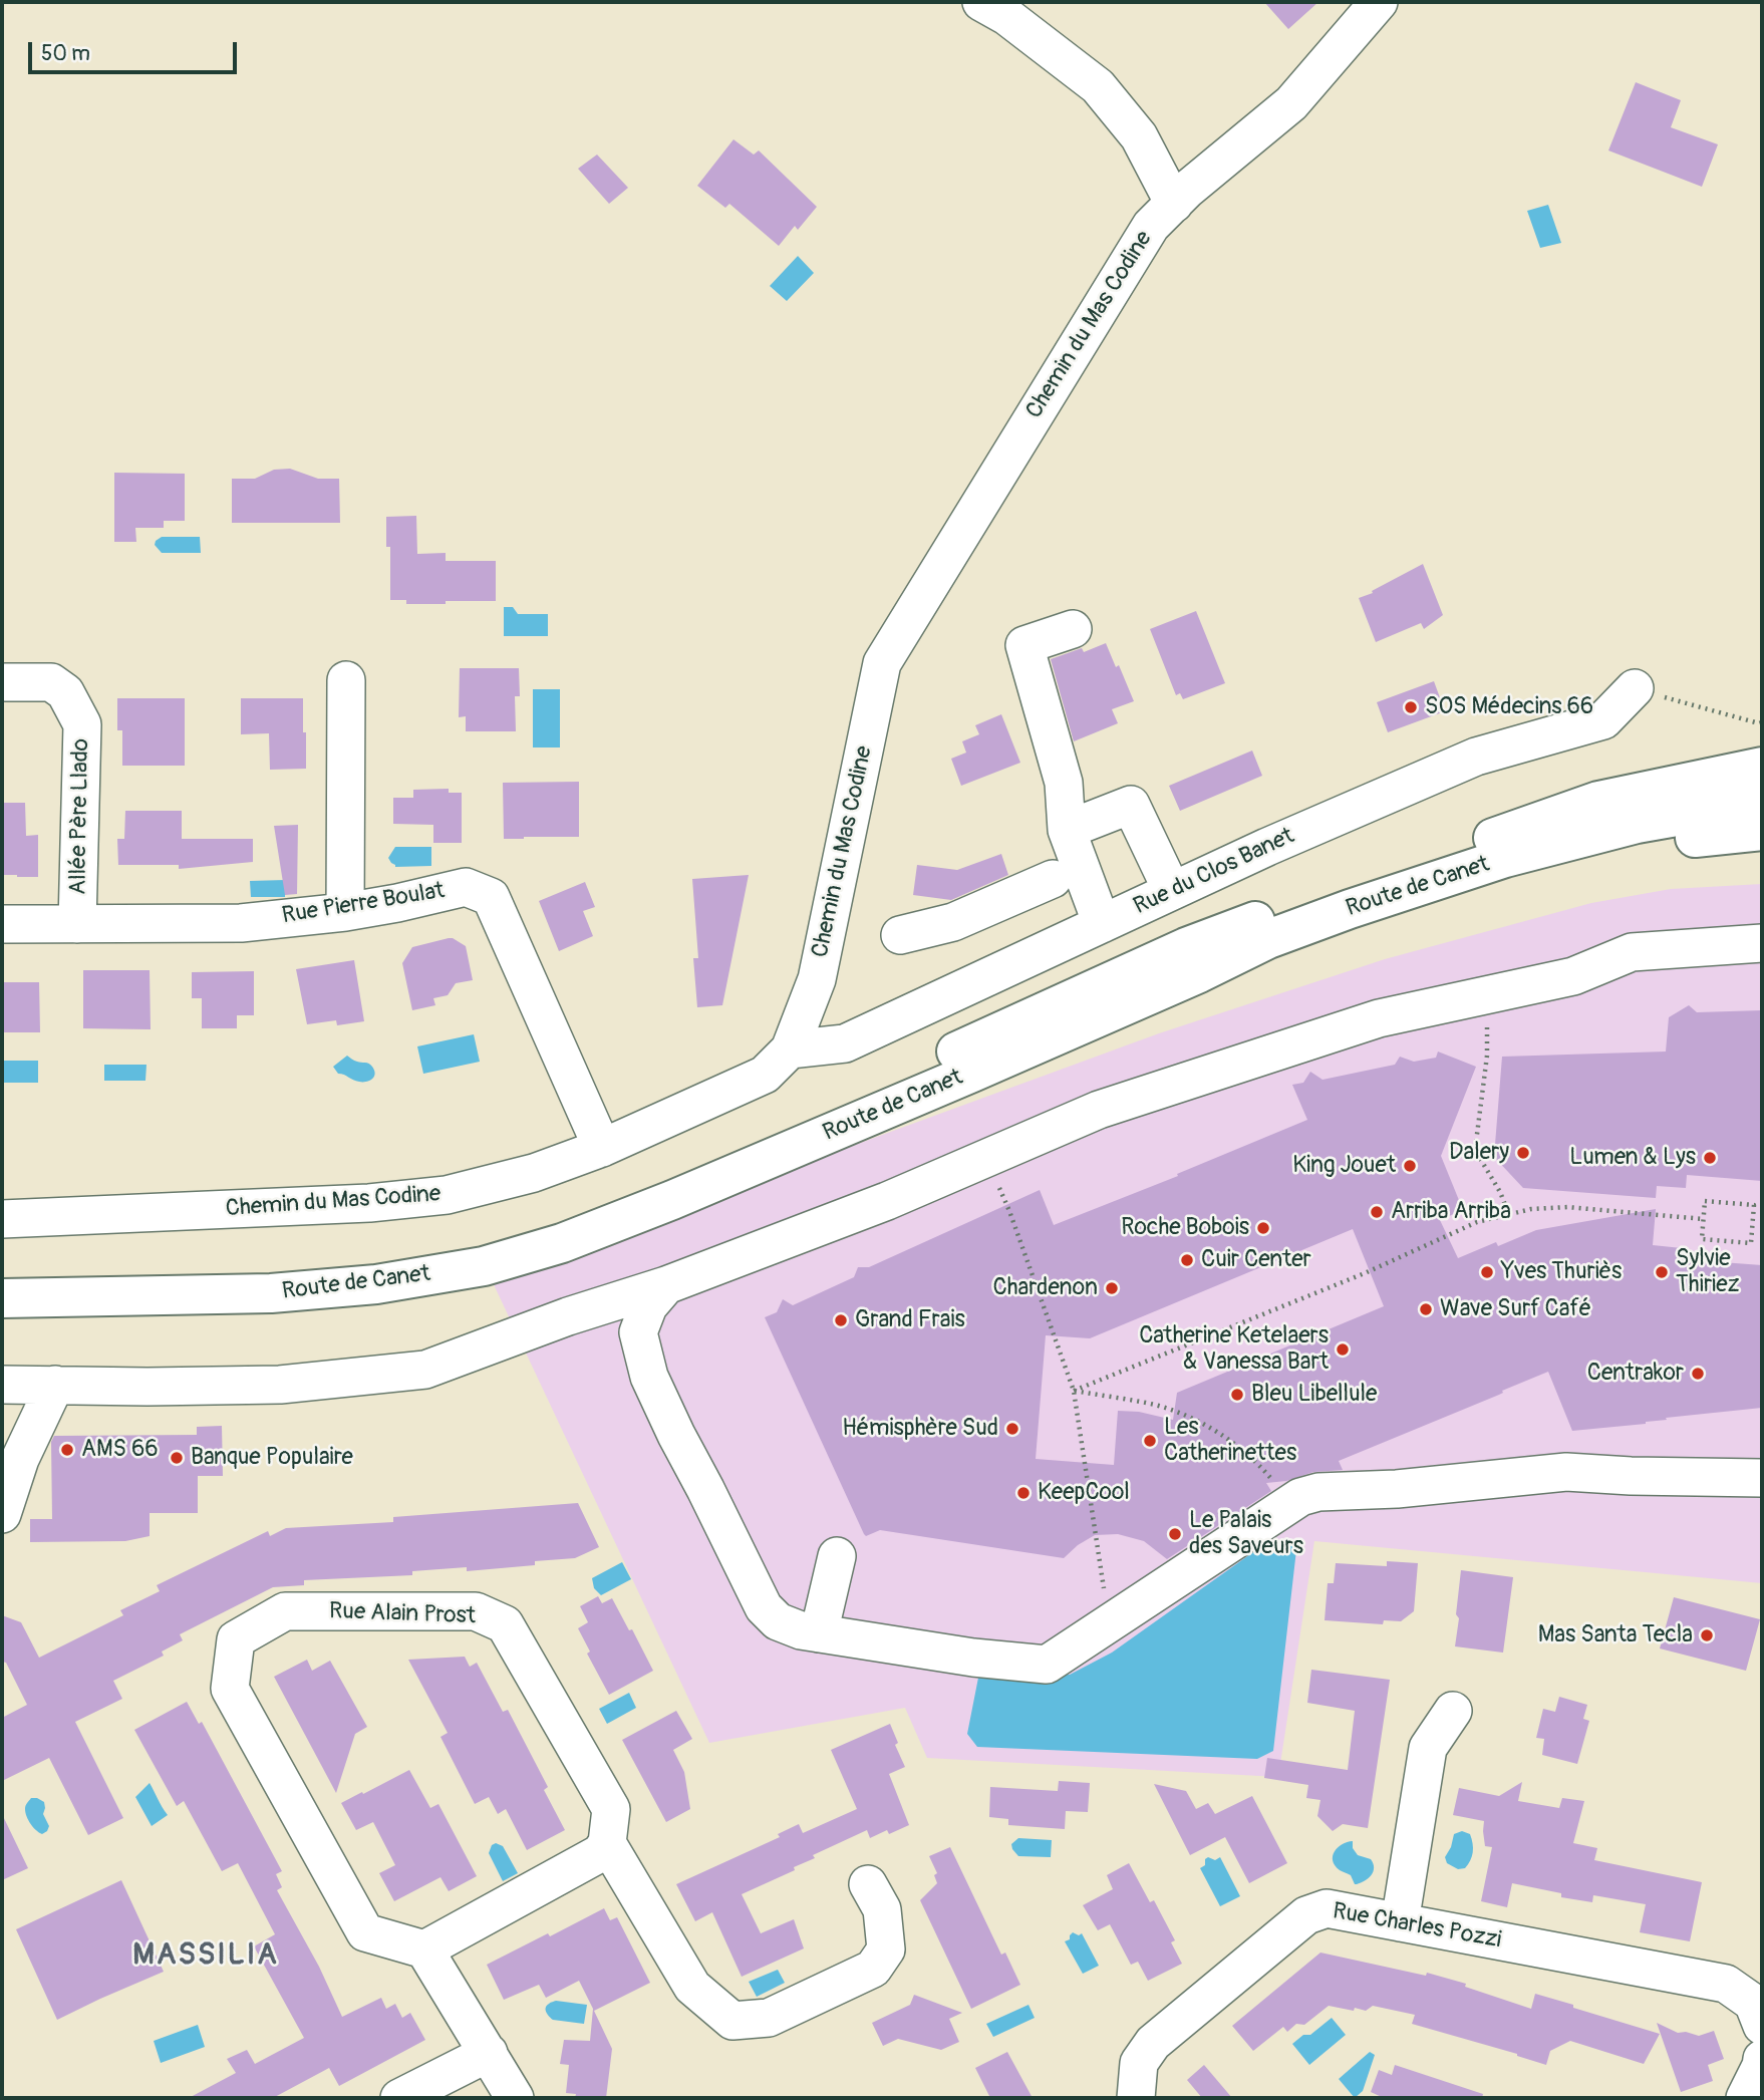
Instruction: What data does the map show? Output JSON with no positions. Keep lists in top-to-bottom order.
{
  "streets": {
    "main road": ["Route de Canet"],
    "street": [
      "Chemin du Mas Codine",
      "Allée Père Llado",
      "Rue du Clos Banet",
      "Rue Pierre Boulat",
      "Rue Alain Prost",
      "Rue Charles Pozzi"
    ]
  },
  "crossings": [
    ["Chemin du Mas Codine", "Rue du Clos Banet"],
    ["Chemin du Mas Codine", "Rue Pierre Boulat"],
    ["Allée Père Llado", "Rue Pierre Boulat"]
  ],
  "districts": ["MASSILIA"],
  "places": [
    "SOS Médecins 66",
    "Dalery",
    "Lumen & Lys",
    "King Jouet",
    "Arriba Arriba",
    "Roche Bobois",
    "Cuir Center",
    "Yves Thuriès",
    "Sylvie Thiriez",
    "Chardenon",
    "Wave Surf Café",
    "Grand Frais",
    "Catherine Ketelaers & Vanessa Bart",
    "Centrakor",
    "Bleu Libellule",
    "Hémisphère Sud",
    "Les Catherinettes",
    "AMS 66",
    "Banque Populaire",
    "KeepCool",
    "Le Palais des Saveurs",
    "Mas Santa Tecla"
  ],
  "scale_bar": "50 m"
}
